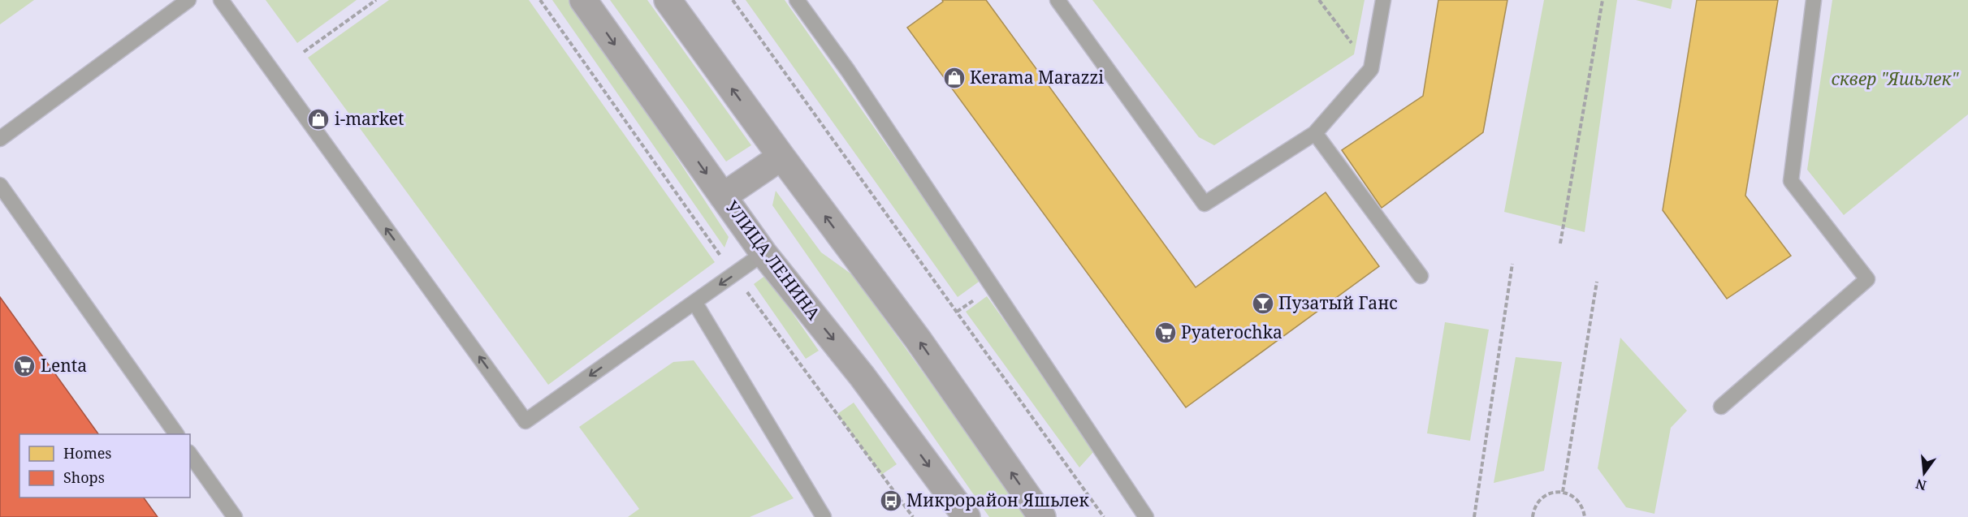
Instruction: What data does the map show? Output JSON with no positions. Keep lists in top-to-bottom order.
{
  "streets": {
    "main road": ["УЛИЦА ЛЕНИНА"]
  },
  "parks": ["сквер \"Яшьлек\""],
  "places": {
    "shop": ["Kerama Marazzi", "i-market"],
    "bar": ["Пузатый Ганс"],
    "supermarket": ["Pyaterochka", "Lenta"],
    "bus stop": ["Микрорайон Яшьлек"]
  },
  "legend": ["Homes", "Shops"],
  "north": "bottom"
}
